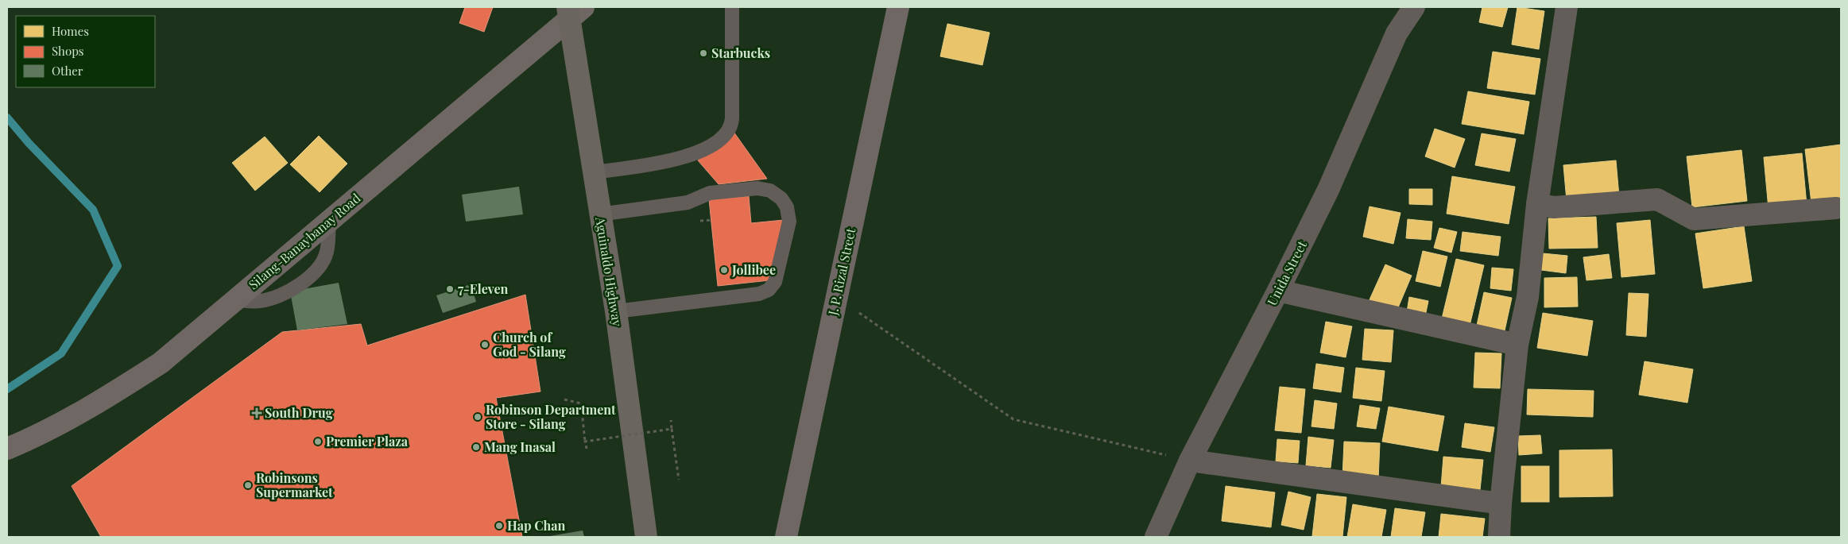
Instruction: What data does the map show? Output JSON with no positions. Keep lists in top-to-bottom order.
{
  "streets": {
    "main road": ["Silang-Banaybanay Road", "Aguinaldo Highway", "J. P. Rizal Street"],
    "street": ["Unida Street"]
  },
  "crossings": [
    ["Silang-Banaybanay Road", "Aguinaldo Highway"]
  ],
  "places": {
    "other": [
      "Starbucks",
      "Jollibee",
      "7-Eleven",
      "Church of God - Silang",
      "Robinson Department Store - Silang",
      "Premier Plaza",
      "Mang Inasal",
      "Robinsons Supermarket",
      "Hap Chan"
    ],
    "health": ["South Drug"]
  },
  "legend": ["Homes", "Shops", "Other"]
}
